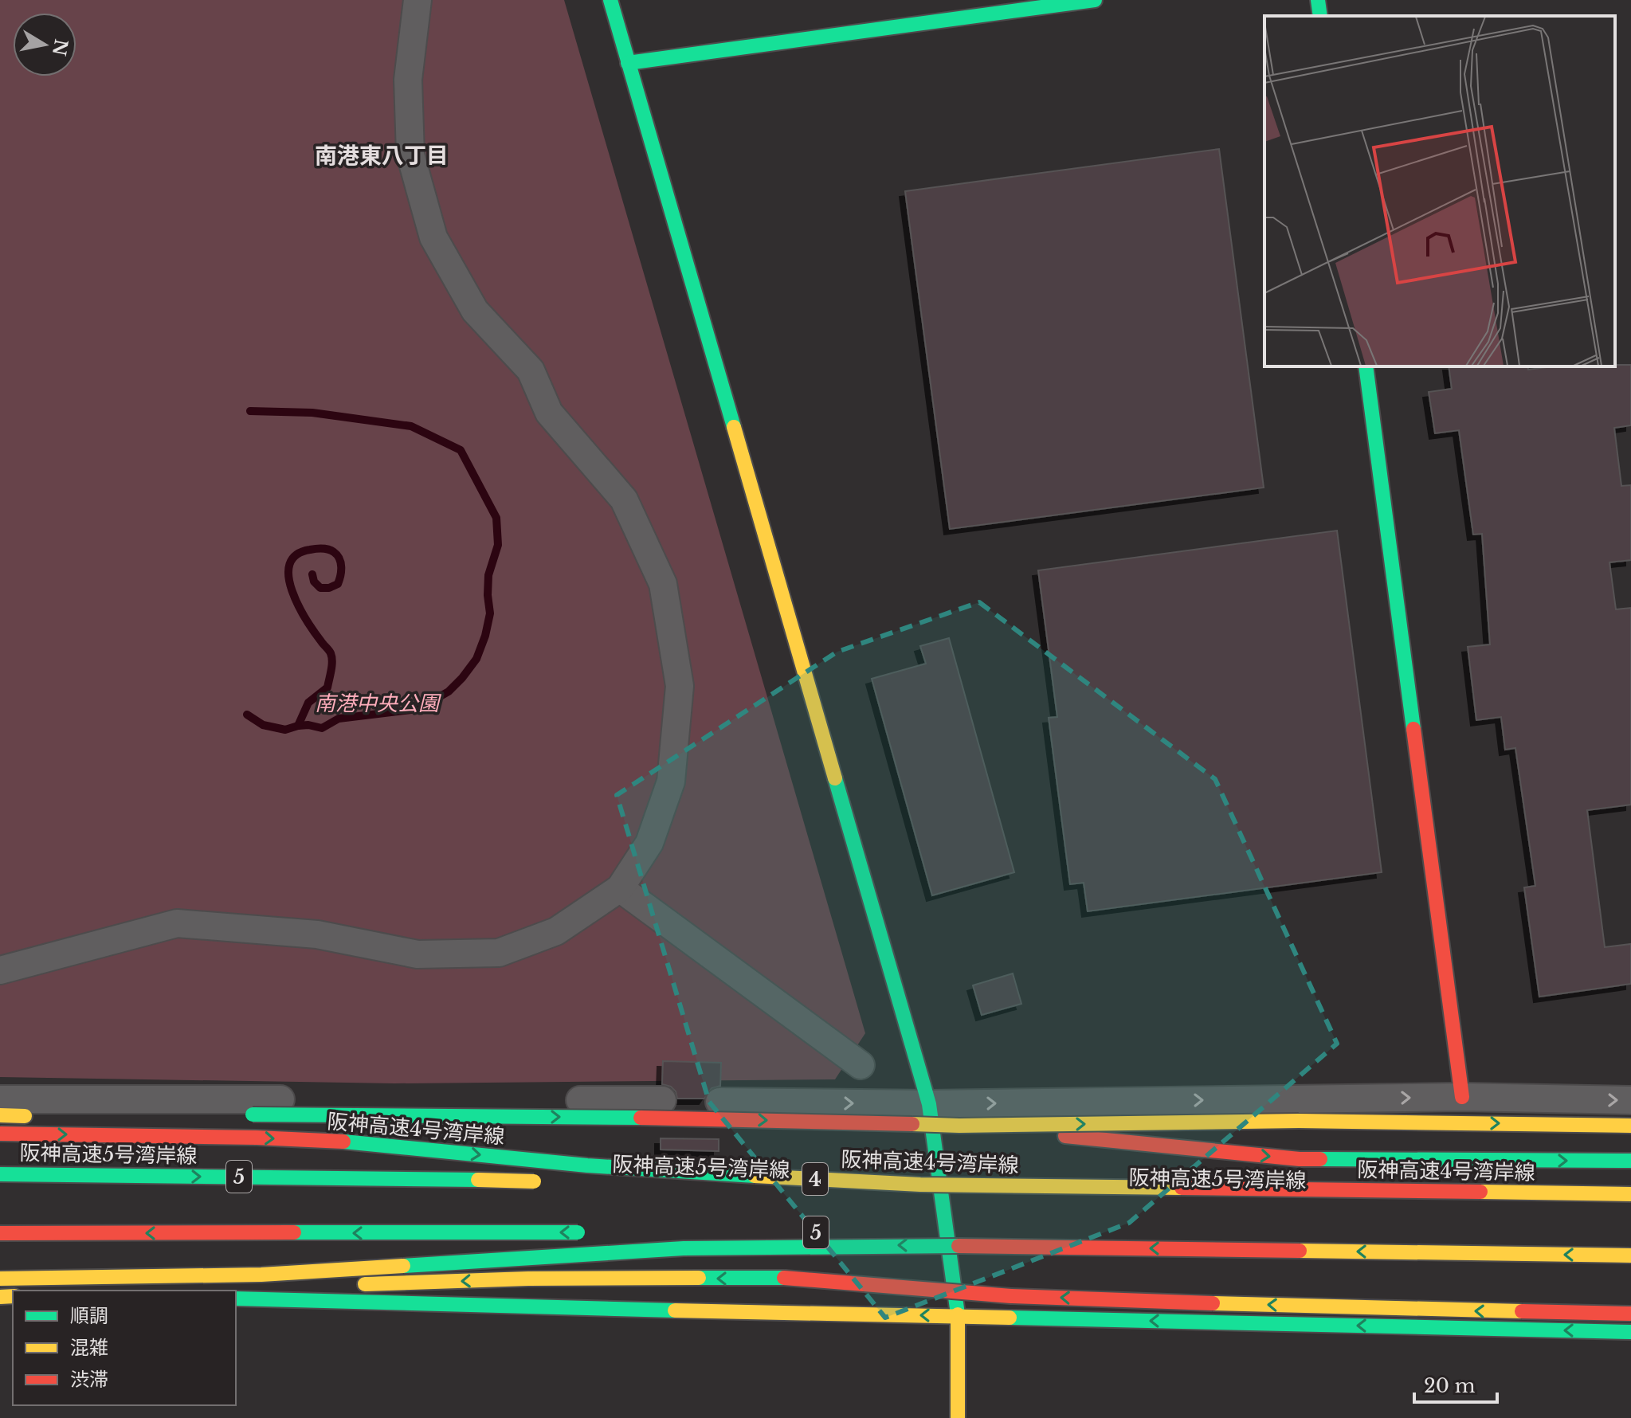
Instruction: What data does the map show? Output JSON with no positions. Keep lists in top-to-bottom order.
{
  "streets": {
    "main road": [
      "阪神高速4号湾岸線",
      "阪神高速5号湾岸線",
      "5",
      "4"
    ]
  },
  "districts": ["南港東八丁目"],
  "parks": ["南港中央公園"],
  "legend": ["順調", "混雑", "渋滞"],
  "scale_bar": "20 m",
  "north": "right"
}
